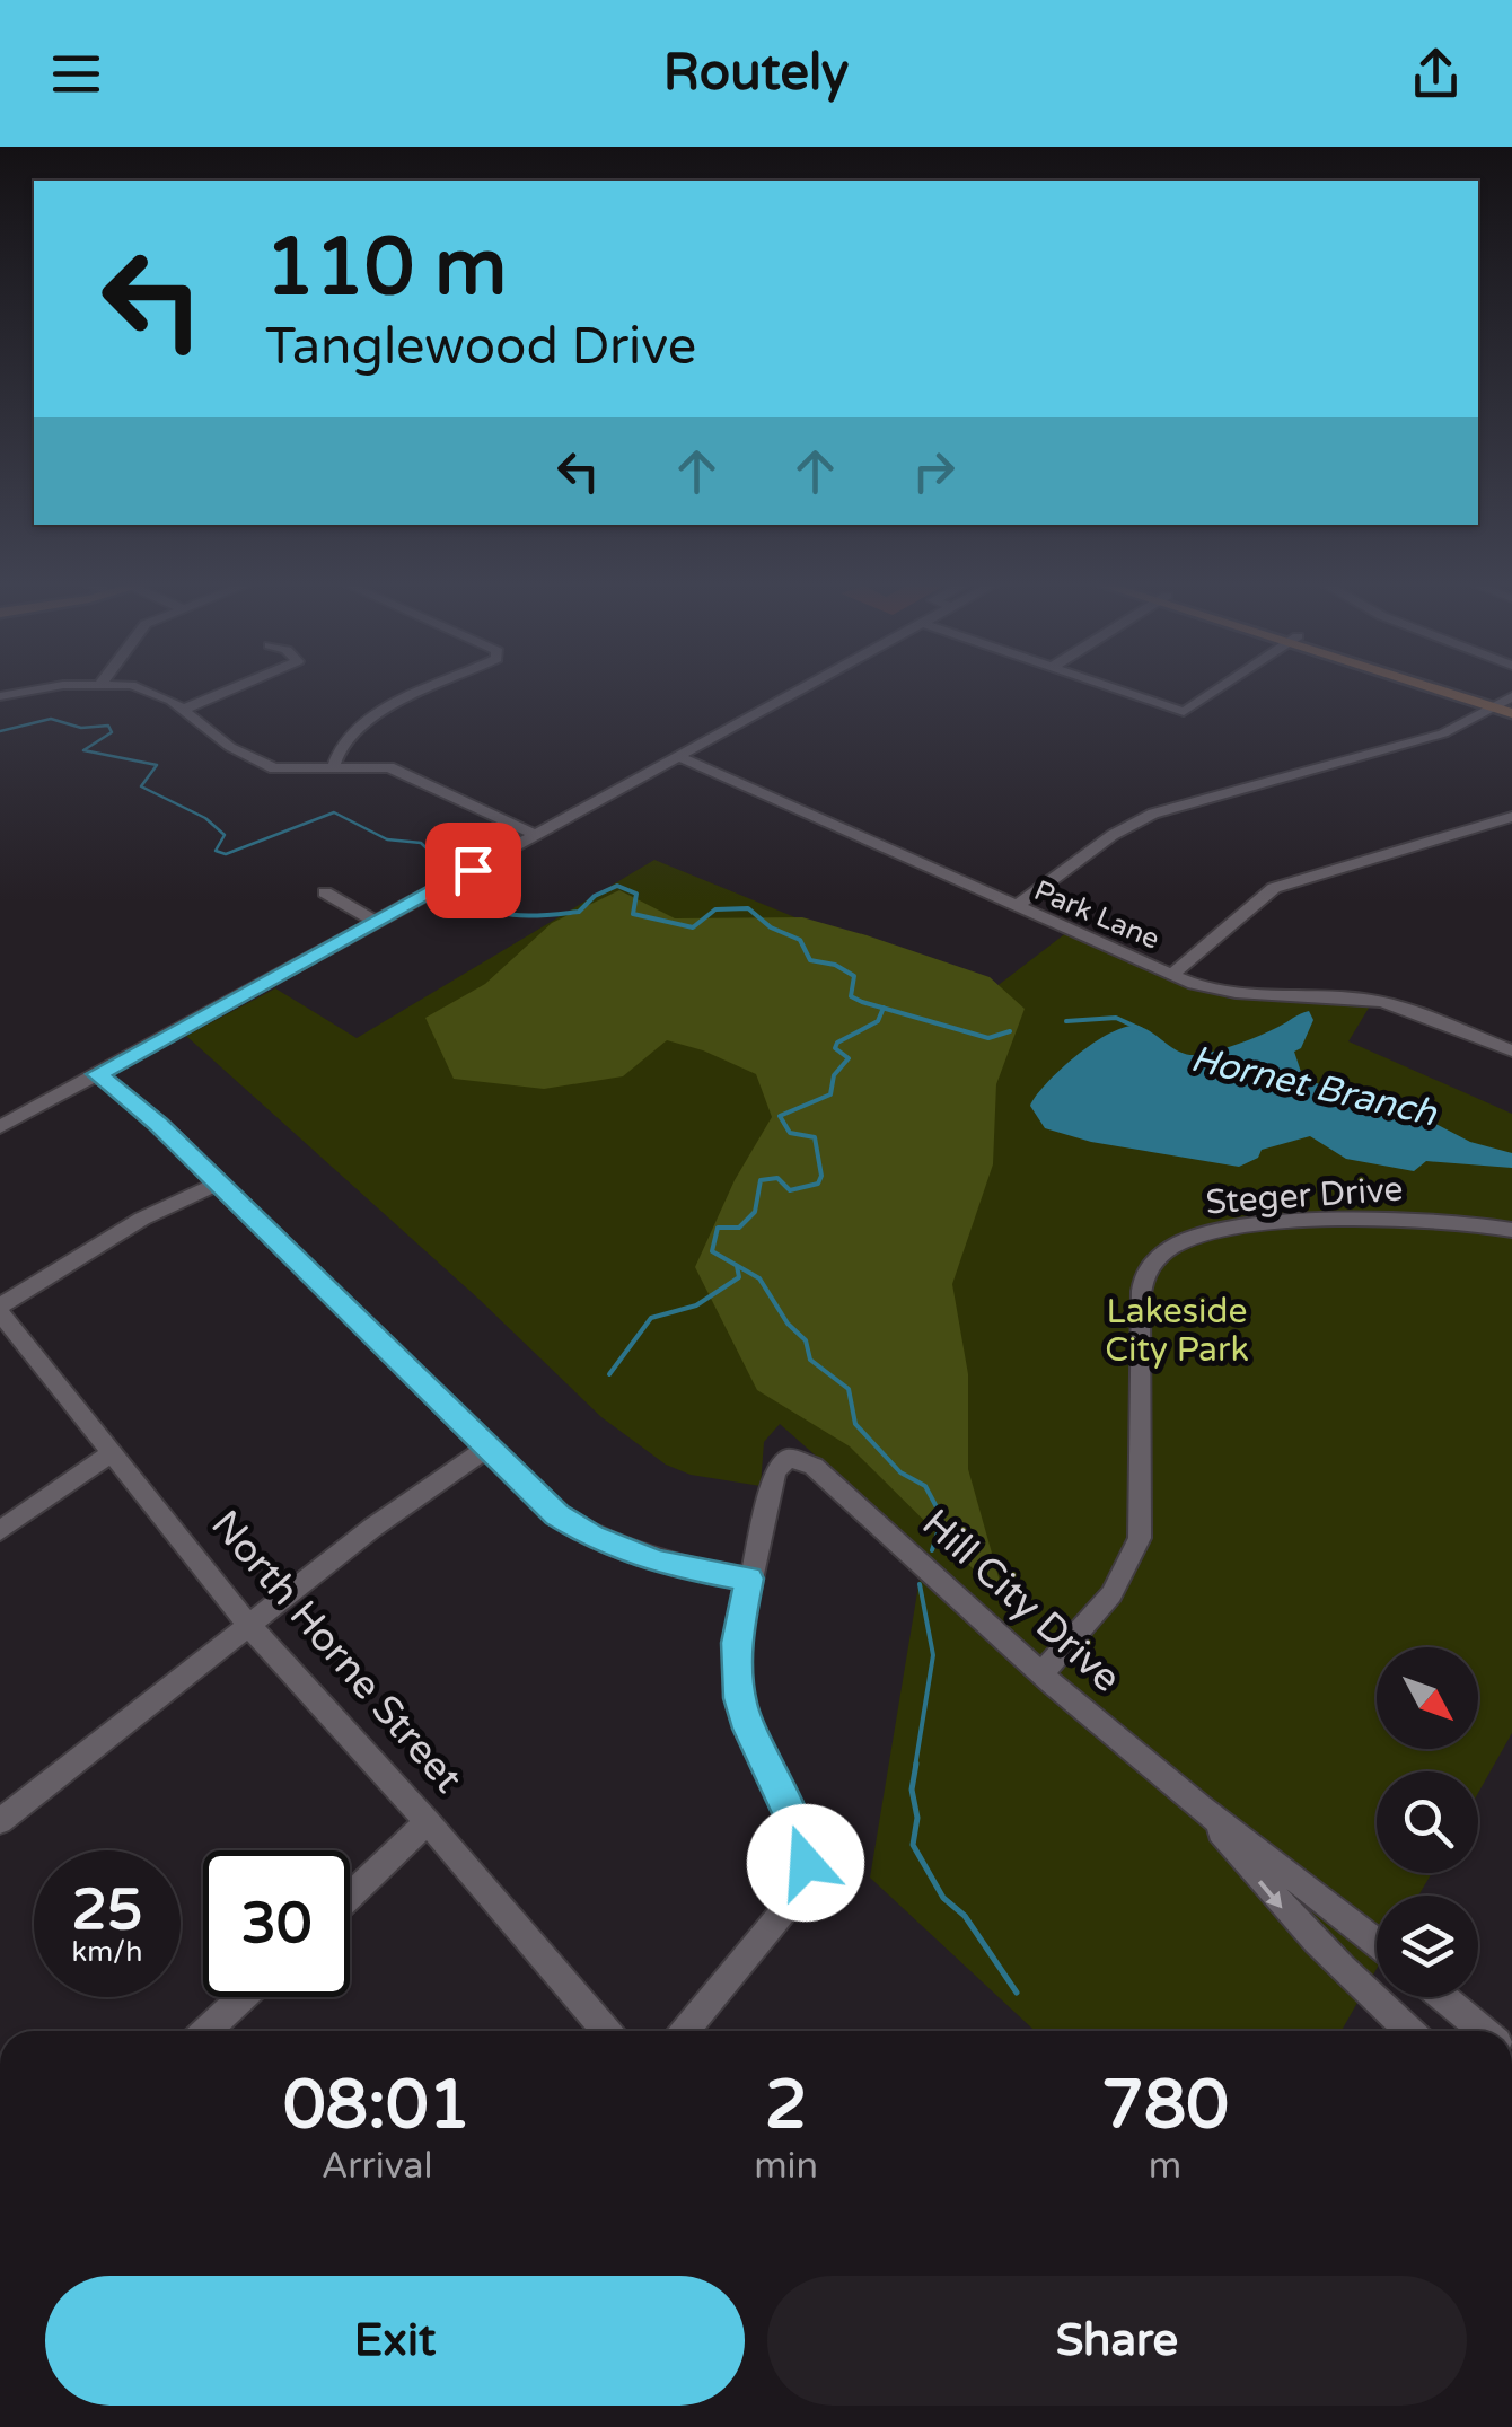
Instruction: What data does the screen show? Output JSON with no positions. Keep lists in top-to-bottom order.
{
  "streets": {
    "street": [
      "Park Lane",
      "Steger Drive",
      "Hill City Drive",
      "North Horne Street"
    ]
  },
  "crossings": [
    ["Steger Drive", "Hill City Drive"]
  ],
  "water": ["Hornet Branch"],
  "parks": ["Lakeside City Park"],
  "north": "bottom right",
  "page": {
    "header": "Routely",
    "turn": ["110 m", "Tanglewood Drive"],
    "speed": "25 km/h",
    "limit": "30",
    "eta": [
      "08:01",
      "Arrival",
      "2",
      "min",
      "780",
      "m"
    ],
    "buttons": ["Exit", "Share"]
  }
}
